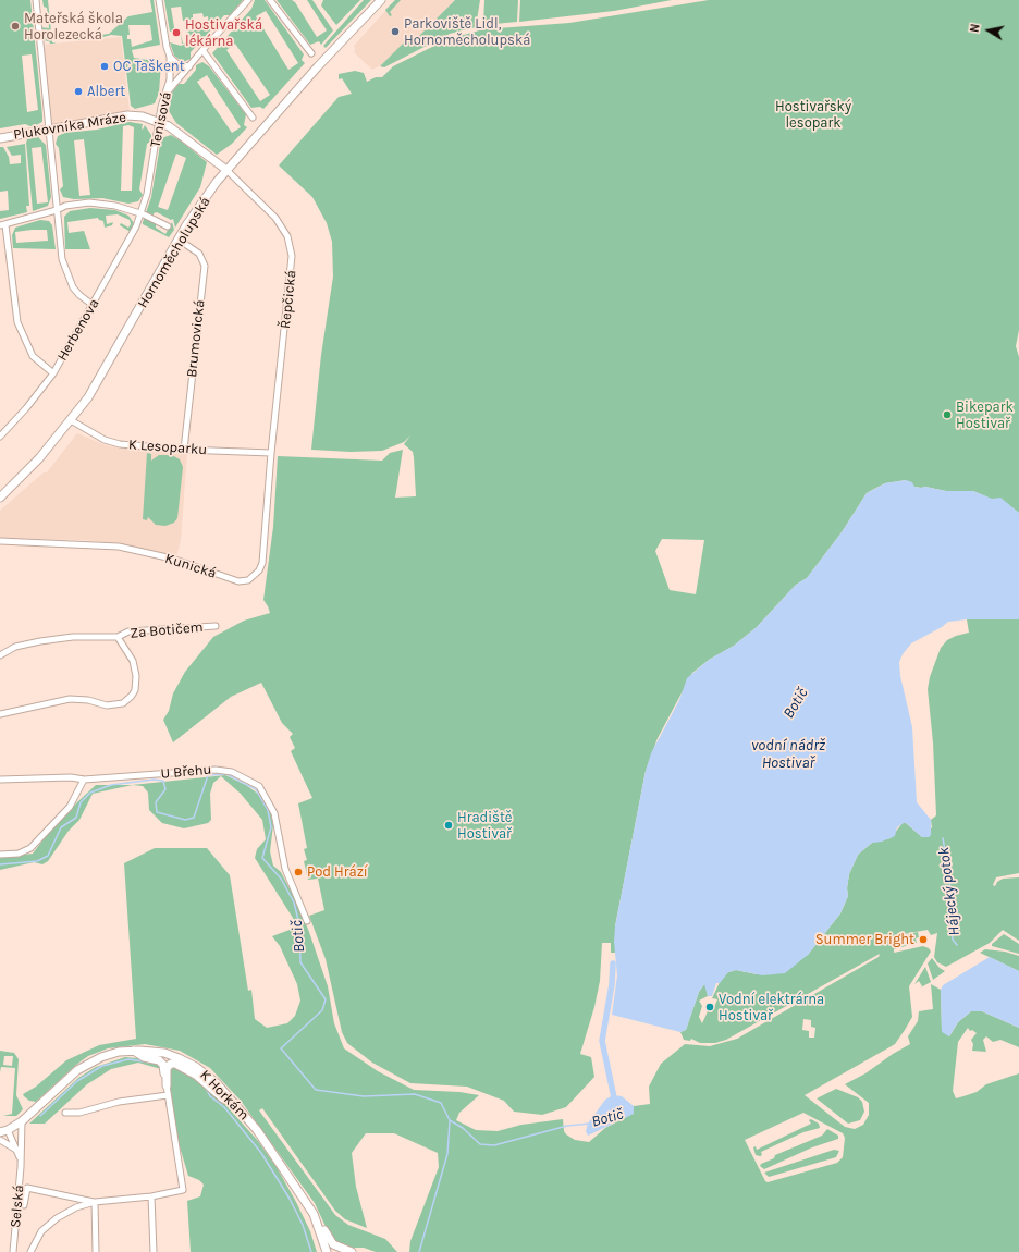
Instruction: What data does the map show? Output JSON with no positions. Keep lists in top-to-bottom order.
{
  "streets": {
    "street": [
      "Tenisová",
      "Plukovníka Mráze",
      "Hornoměcholupská",
      "Řepčická",
      "Herbenova",
      "Brumovická",
      "K Lesoparku",
      "Kunická",
      "Za Botičem",
      "U Břehu",
      "K Horkám",
      "Selská"
    ]
  },
  "crossings": [
    ["Tenisová", "Plukovníka Mráze"],
    ["Tenisová", "Herbenova"],
    ["Plukovníka Mráze", "Hornoměcholupská"],
    ["Plukovníka Mráze", "Řepčická"],
    ["Hornoměcholupská", "Řepčická"],
    ["Hornoměcholupská", "Brumovická"],
    ["Hornoměcholupská", "K Lesoparku"],
    ["Řepčická", "K Lesoparku"],
    ["Řepčická", "Kunická"],
    ["Brumovická", "K Lesoparku"],
    ["K Lesoparku", "Kunická"],
    ["K Horkám", "Selská"]
  ],
  "water": ["Botič", "vodní nádrž Hostivař", "Hájecký potok"],
  "parks": ["Hostivařský lesopark"],
  "places": [
    "Mateřská škola Horolezecká",
    "Parkoviště Lidl, Hornoměcholupská",
    "Hostivařská lékárna",
    "OC Taškent",
    "Albert",
    "Bikepark Hostivař",
    "Hradiště Hostivař",
    "Pod Hrází",
    "Summer Bright",
    "Vodní elektrárna Hostivař"
  ],
  "north": "left"
}
